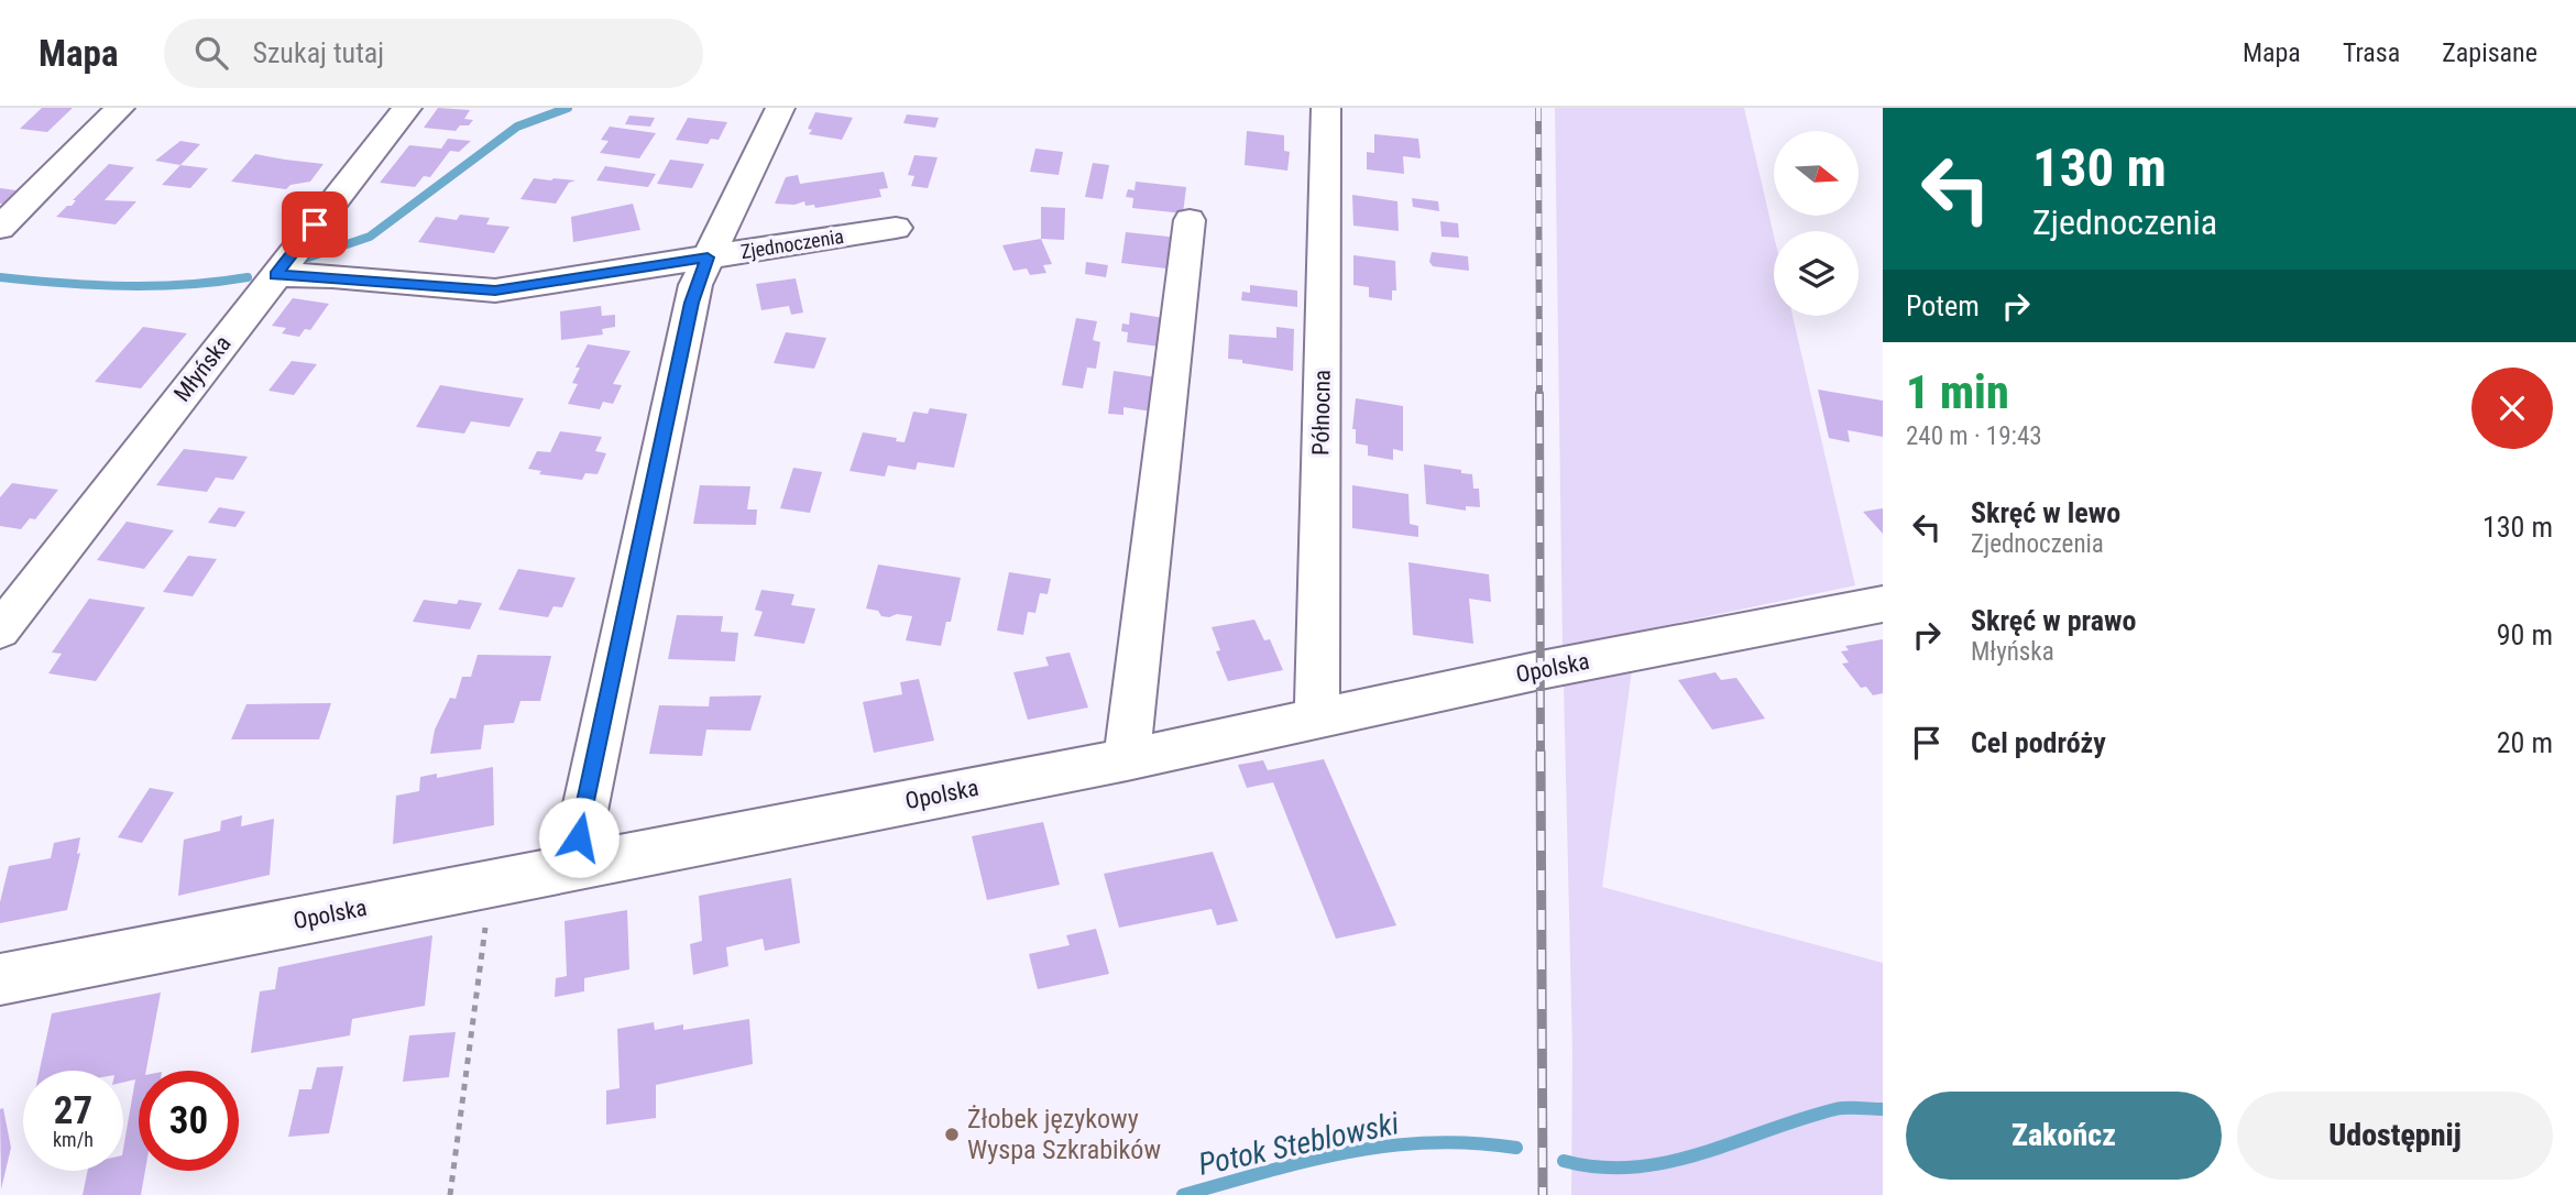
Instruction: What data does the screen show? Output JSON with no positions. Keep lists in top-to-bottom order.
{
  "streets": {
    "street": [
      "Zjednoczenia",
      "Młyńska",
      "Północna",
      "Opolska"
    ]
  },
  "crossings": [
    ["Zjednoczenia", "Młyńska"],
    ["Północna", "Opolska"]
  ],
  "water": ["Potok Steblowski"],
  "places": ["Żłobek językowy Wyspa Szkrabików"],
  "north": "right",
  "page": {
    "header": "Mapa",
    "search": "Szukaj tutaj",
    "nav": ["Mapa", "Trasa", "Zapisane"],
    "turn": ["130 m", "Zjednoczenia"],
    "then": "Potem",
    "heading": ["1 min", "240 m · 19:43"],
    "list": [
      {
        "name": "Skręć w lewo",
        "note": "Zjednoczenia",
        "value": "130 m"
      },
      {
        "name": "Skręć w prawo",
        "note": "Młyńska",
        "value": "90 m"
      },
      {
        "name": "Cel podróży",
        "value": "20 m"
      }
    ],
    "speed": "27 km/h",
    "limit": "30",
    "buttons": ["Zakończ", "Udostępnij"]
  }
}
